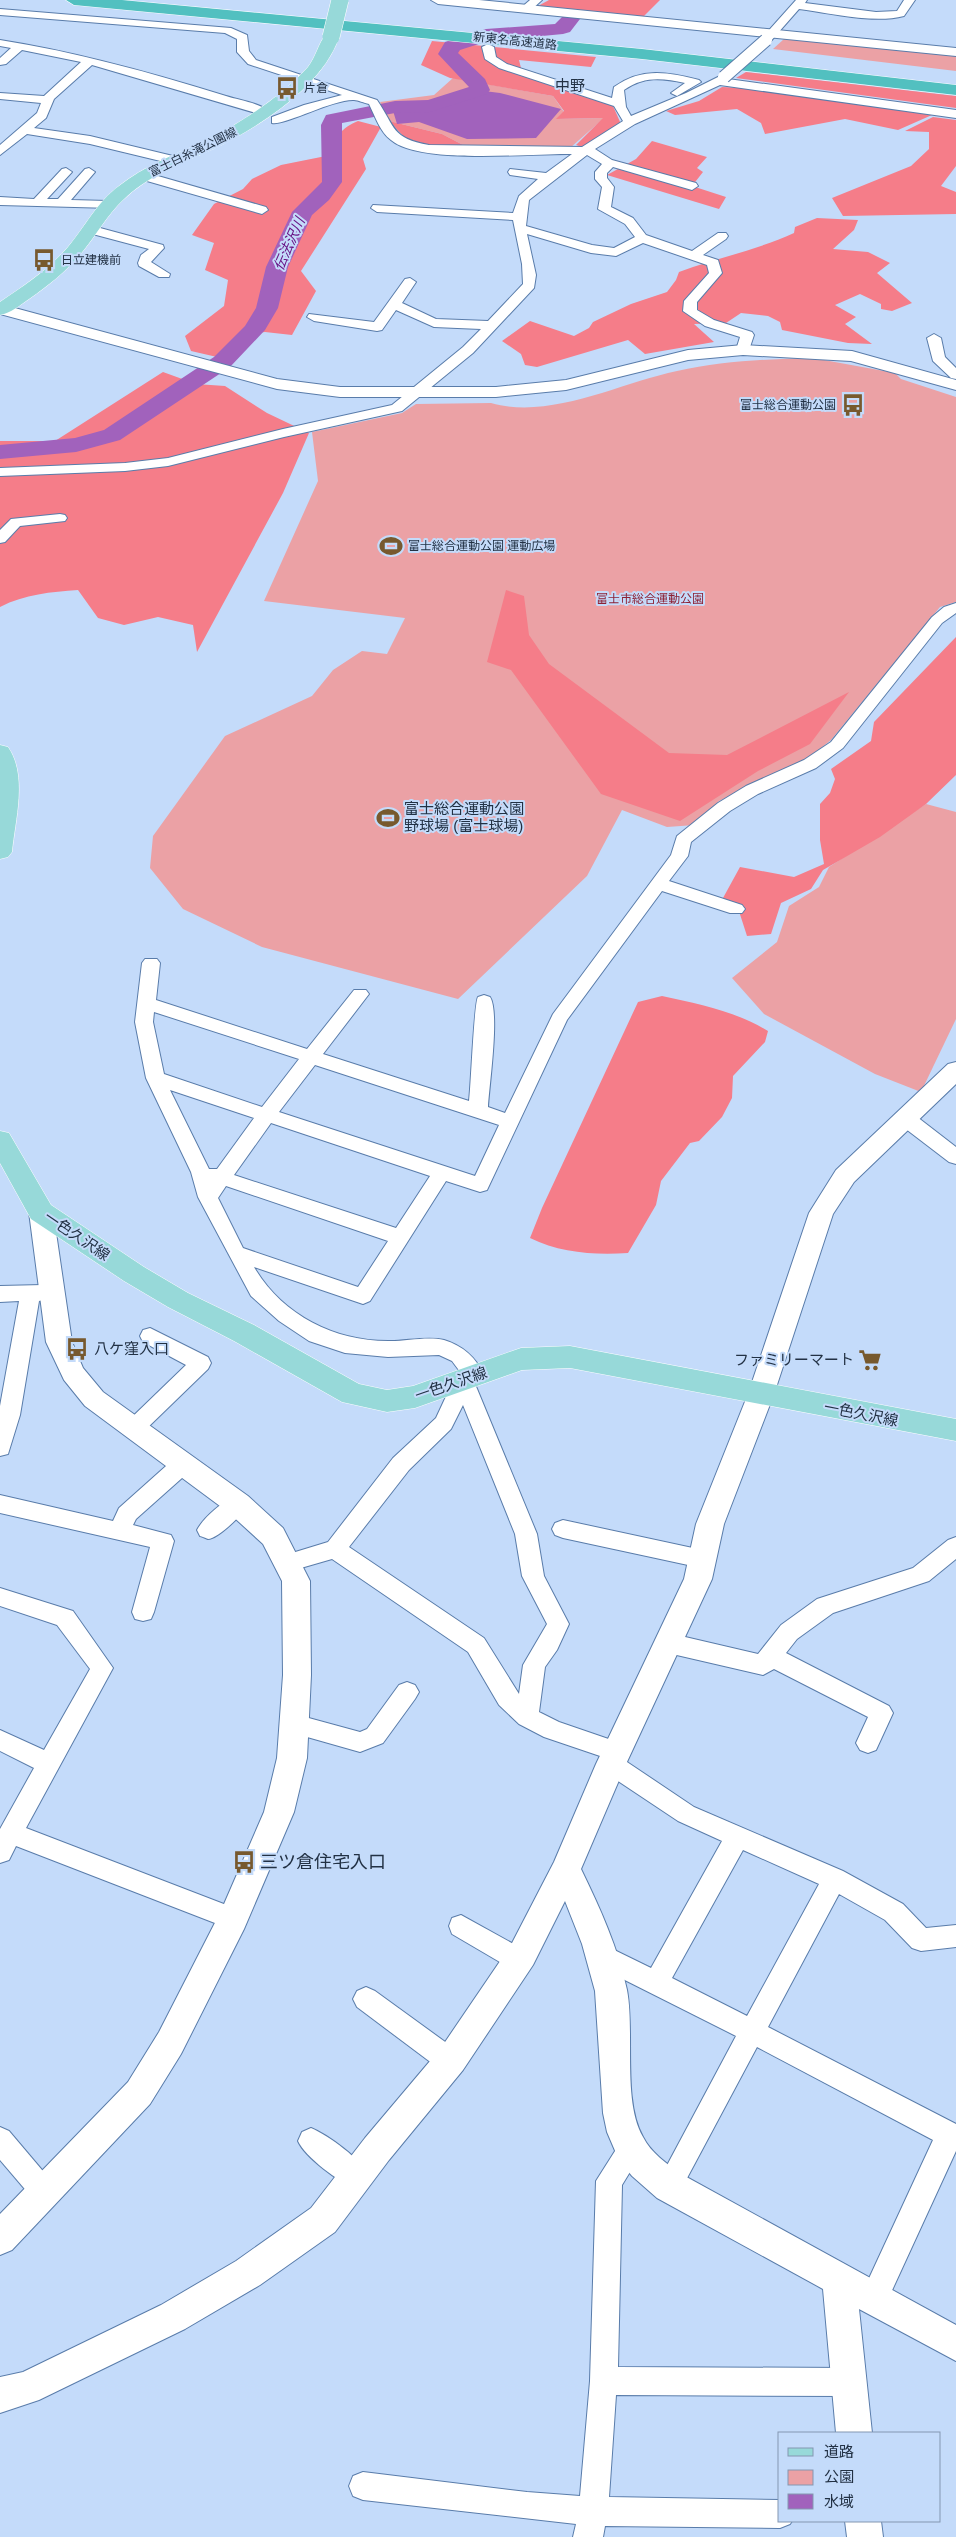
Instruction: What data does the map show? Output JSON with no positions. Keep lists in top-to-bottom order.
{
  "streets": {
    "highway": ["新東名高速道路"],
    "main road": ["富士白糸滝公園線", "一色久沢線"]
  },
  "districts": ["中野"],
  "water": ["伝法沢川"],
  "parks": ["富士市総合運動公園"],
  "places": {
    "bus stop": [
      "片倉",
      "日立建機前",
      "富士総合運動公園",
      "八ケ窪入口",
      "三ツ倉住宅入口"
    ],
    "sports": ["富士総合運動公園 運動広場", "富士総合運動公園 野球場 (富士球場)"],
    "supermarket": ["ファミリーマート"]
  },
  "legend": ["道路", "公園", "水域"]
}
